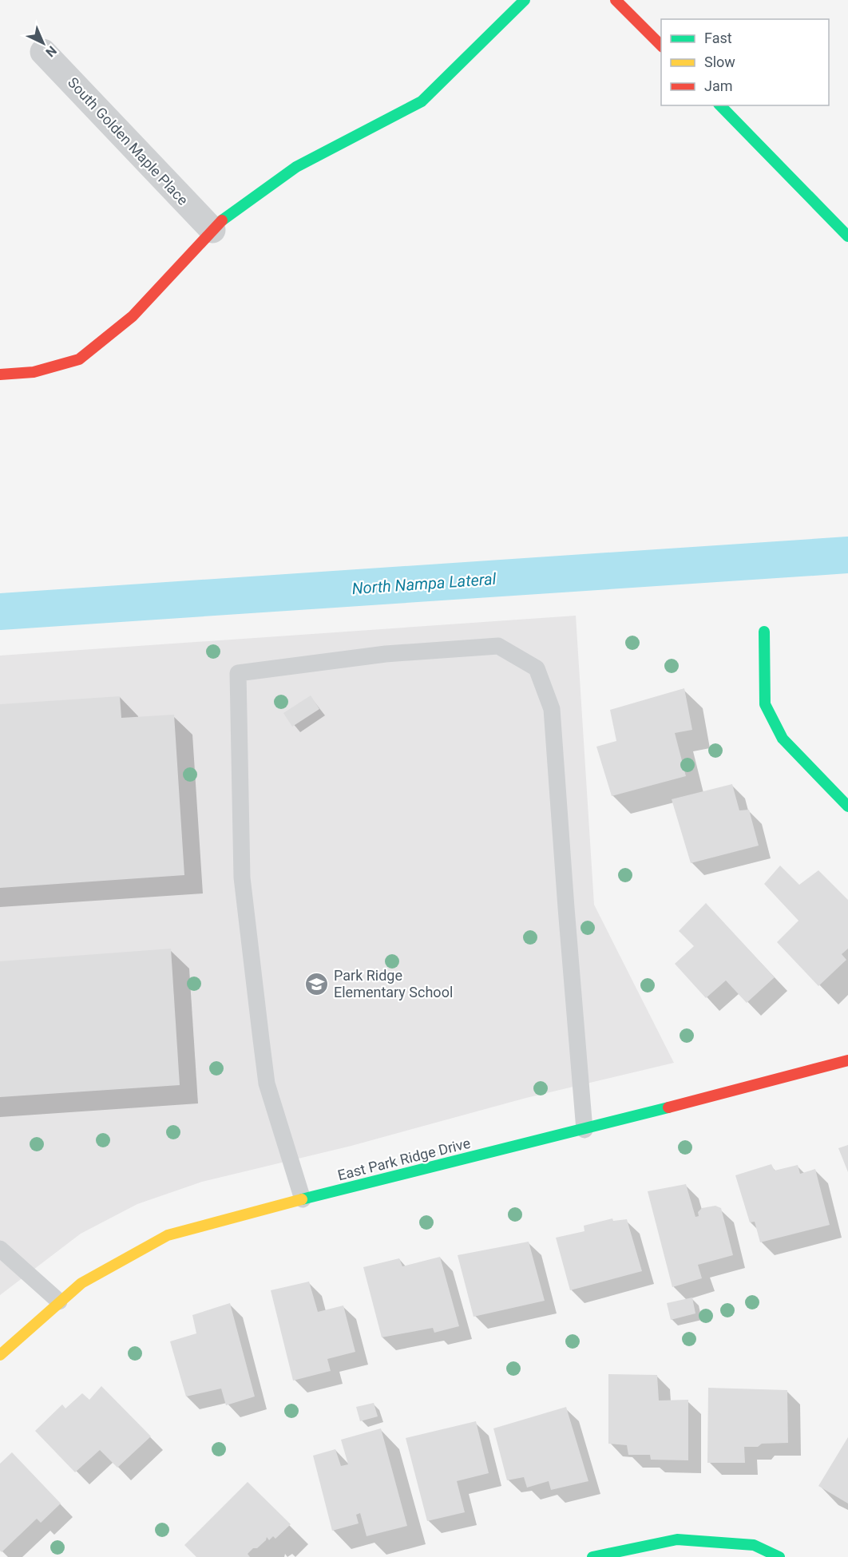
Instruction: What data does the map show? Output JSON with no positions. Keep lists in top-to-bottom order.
{
  "streets": {
    "street": ["South Golden Maple Place", "East Park Ridge Drive"]
  },
  "water": ["North Nampa Lateral"],
  "places": {
    "school or university": ["Park Ridge Elementary School"]
  },
  "legend": ["Fast", "Slow", "Jam"],
  "north": "bottom right"
}
